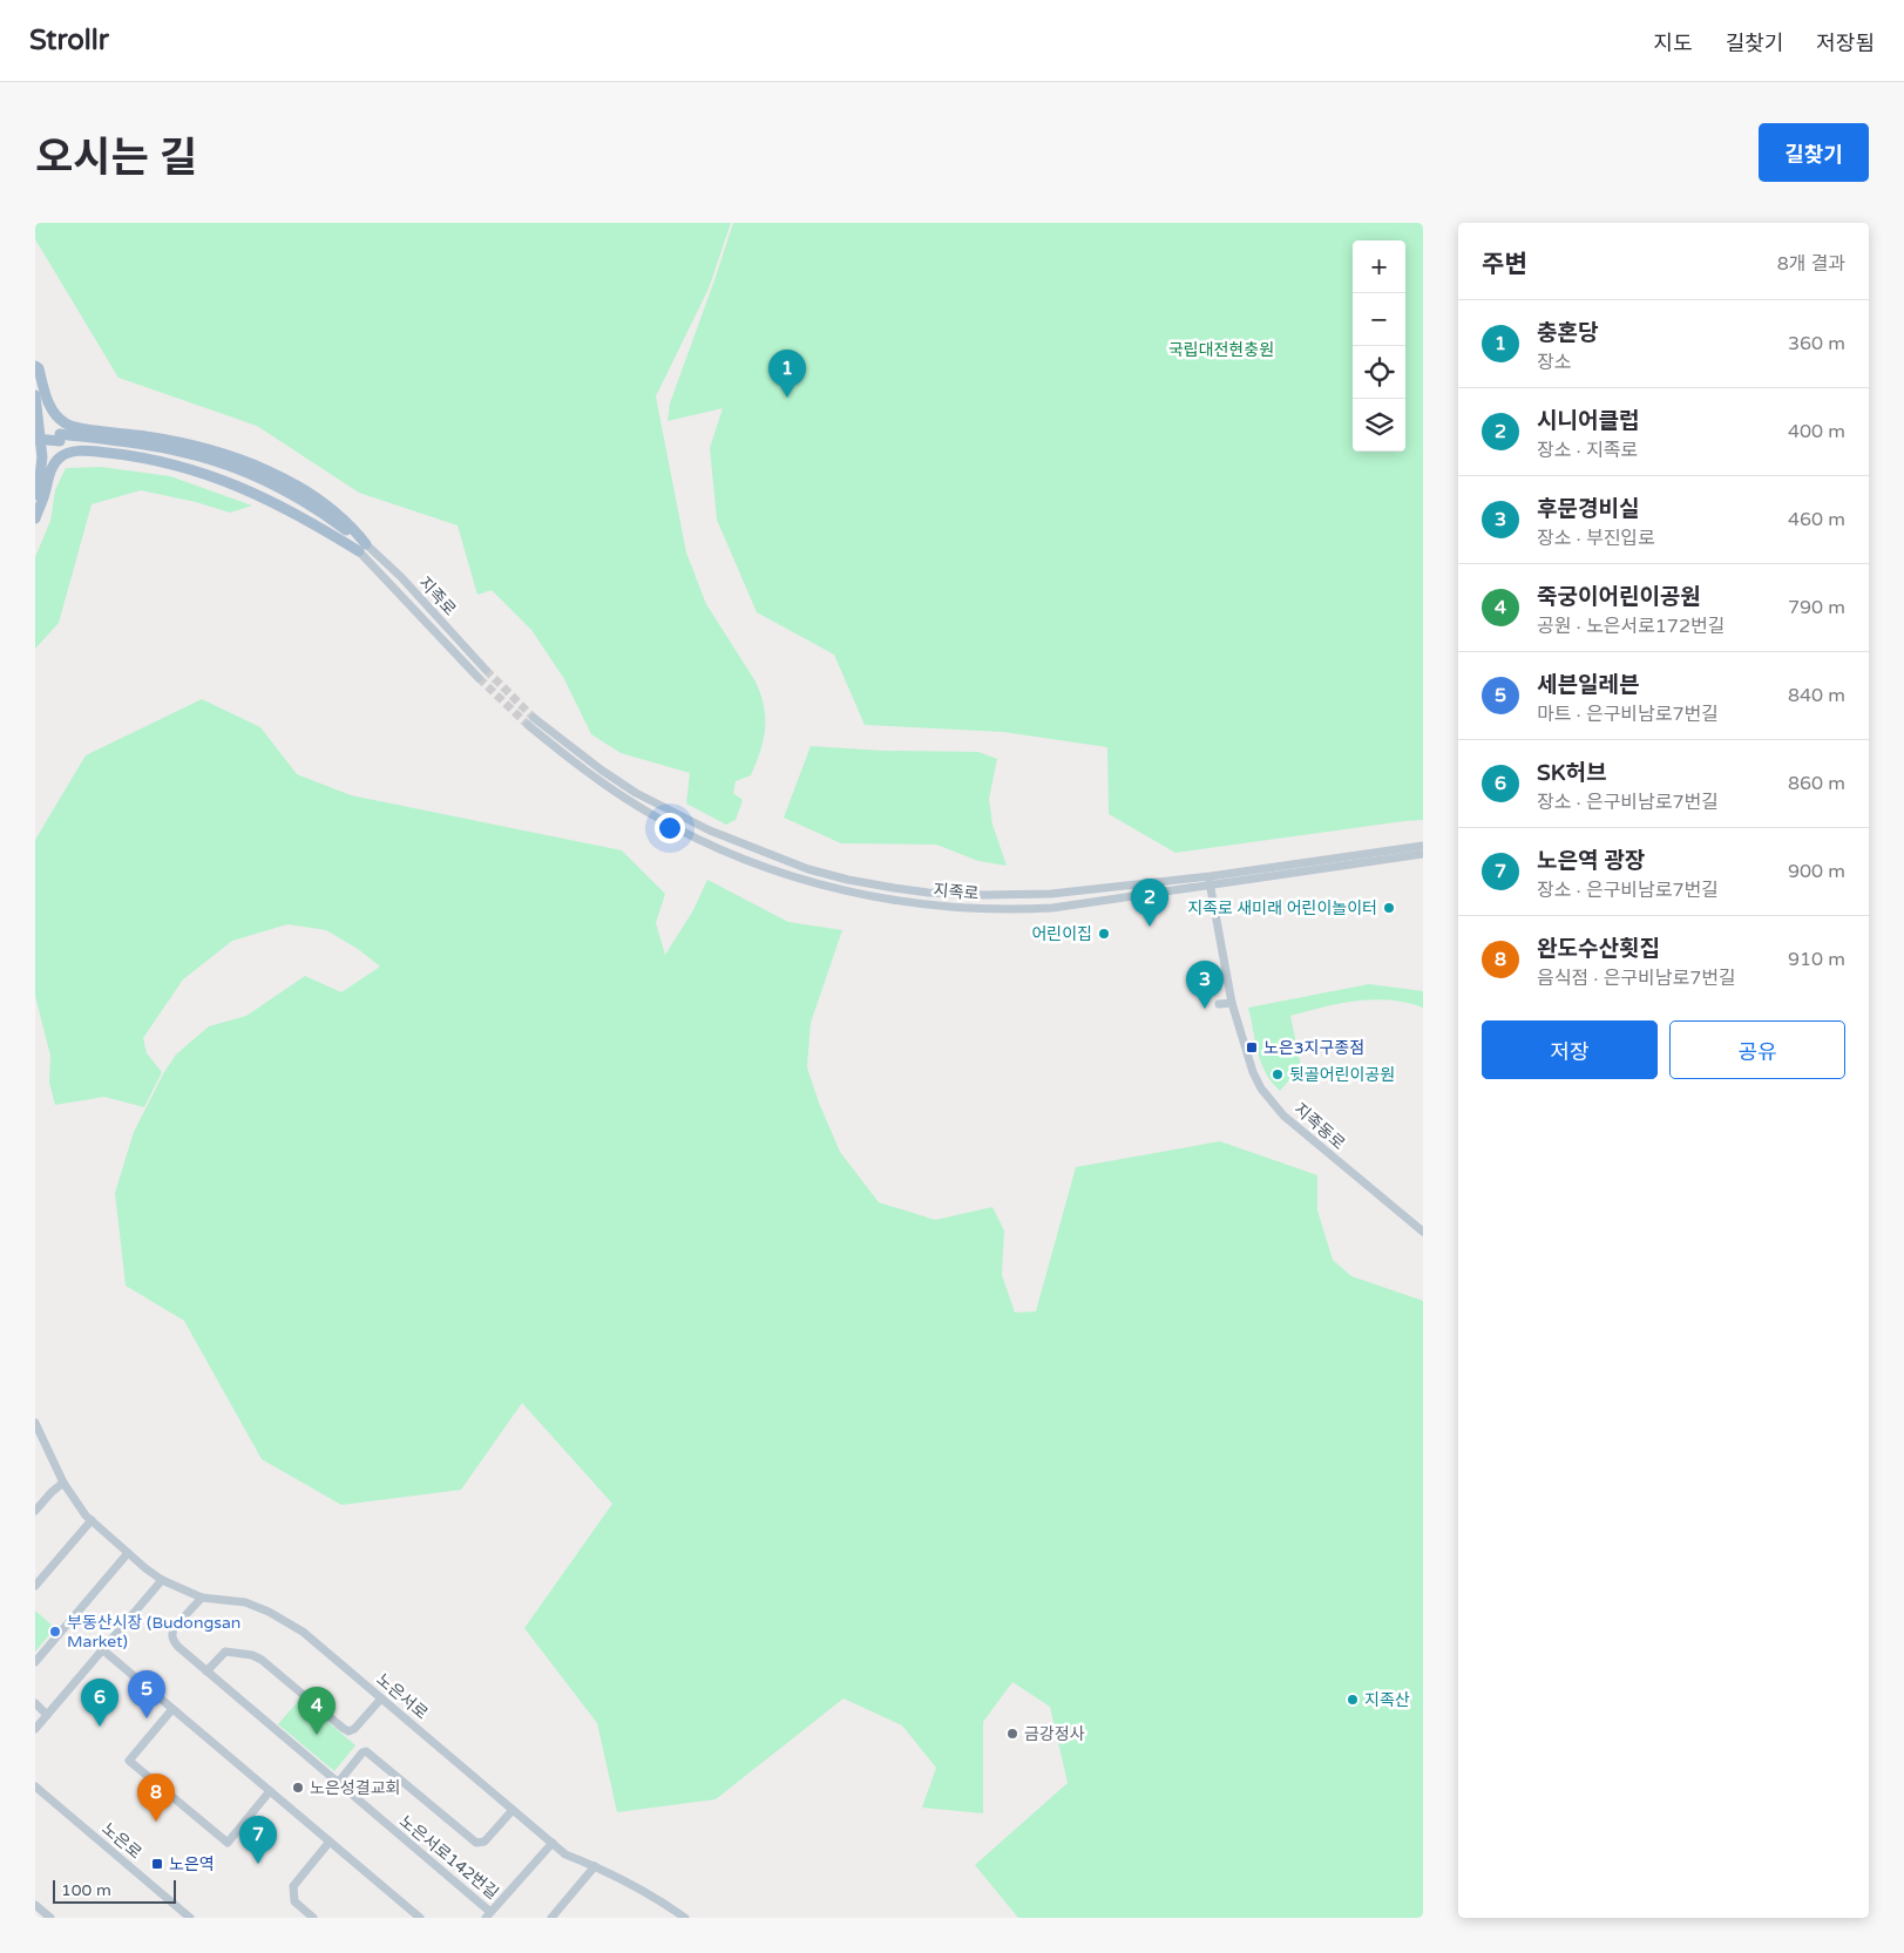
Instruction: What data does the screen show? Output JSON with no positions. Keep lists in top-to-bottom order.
{
  "streets": {
    "street": [
      "지족로",
      "지족동로",
      "노은서로",
      "노은로",
      "노은서로142번길"
    ]
  },
  "crossings": [
    ["지족로", "지족동로"],
    ["노은서로", "노은서로142번길"]
  ],
  "parks": ["국립대전현충원"],
  "places": {
    "other": [
      "지족로 새미래 어린이놀이터",
      "어린이집",
      "뒷골어린이공원",
      "부동산시장 (Budongsan Market)",
      "지족산",
      "금강정사",
      "노은성결교회"
    ],
    "transit": ["노은3지구종점", "노은역"]
  },
  "scale_bar": "100 m",
  "page": {
    "header": "Strollr",
    "nav": ["지도", "길찾기", "저장됨"],
    "title": "오시는 길",
    "buttons": [
      "길찾기",
      ["저장", "공유"]
    ],
    "heading": ["주변", "8개 결과"],
    "map_buttons": ["+", "−"],
    "list": [
      {
        "mark": "1",
        "name": "충혼당",
        "note": "장소",
        "value": "360 m"
      },
      {
        "mark": "2",
        "name": "시니어클럽",
        "note": "장소 · 지족로",
        "value": "400 m"
      },
      {
        "mark": "3",
        "name": "후문경비실",
        "note": "장소 · 부진입로",
        "value": "460 m"
      },
      {
        "mark": "4",
        "name": "죽궁이어린이공원",
        "note": "공원 · 노은서로172번길",
        "value": "790 m"
      },
      {
        "mark": "5",
        "name": "세븐일레븐",
        "note": "마트 · 은구비남로7번길",
        "value": "840 m"
      },
      {
        "mark": "6",
        "name": "SK허브",
        "note": "장소 · 은구비남로7번길",
        "value": "860 m"
      },
      {
        "mark": "7",
        "name": "노은역 광장",
        "note": "장소 · 은구비남로7번길",
        "value": "900 m"
      },
      {
        "mark": "8",
        "name": "완도수산횟집",
        "note": "음식점 · 은구비남로7번길",
        "value": "910 m"
      }
    ],
    "pins": [
      "1",
      "2",
      "3",
      "5",
      "6",
      "4",
      "8",
      "7"
    ],
    "scale": "100 m"
  }
}
